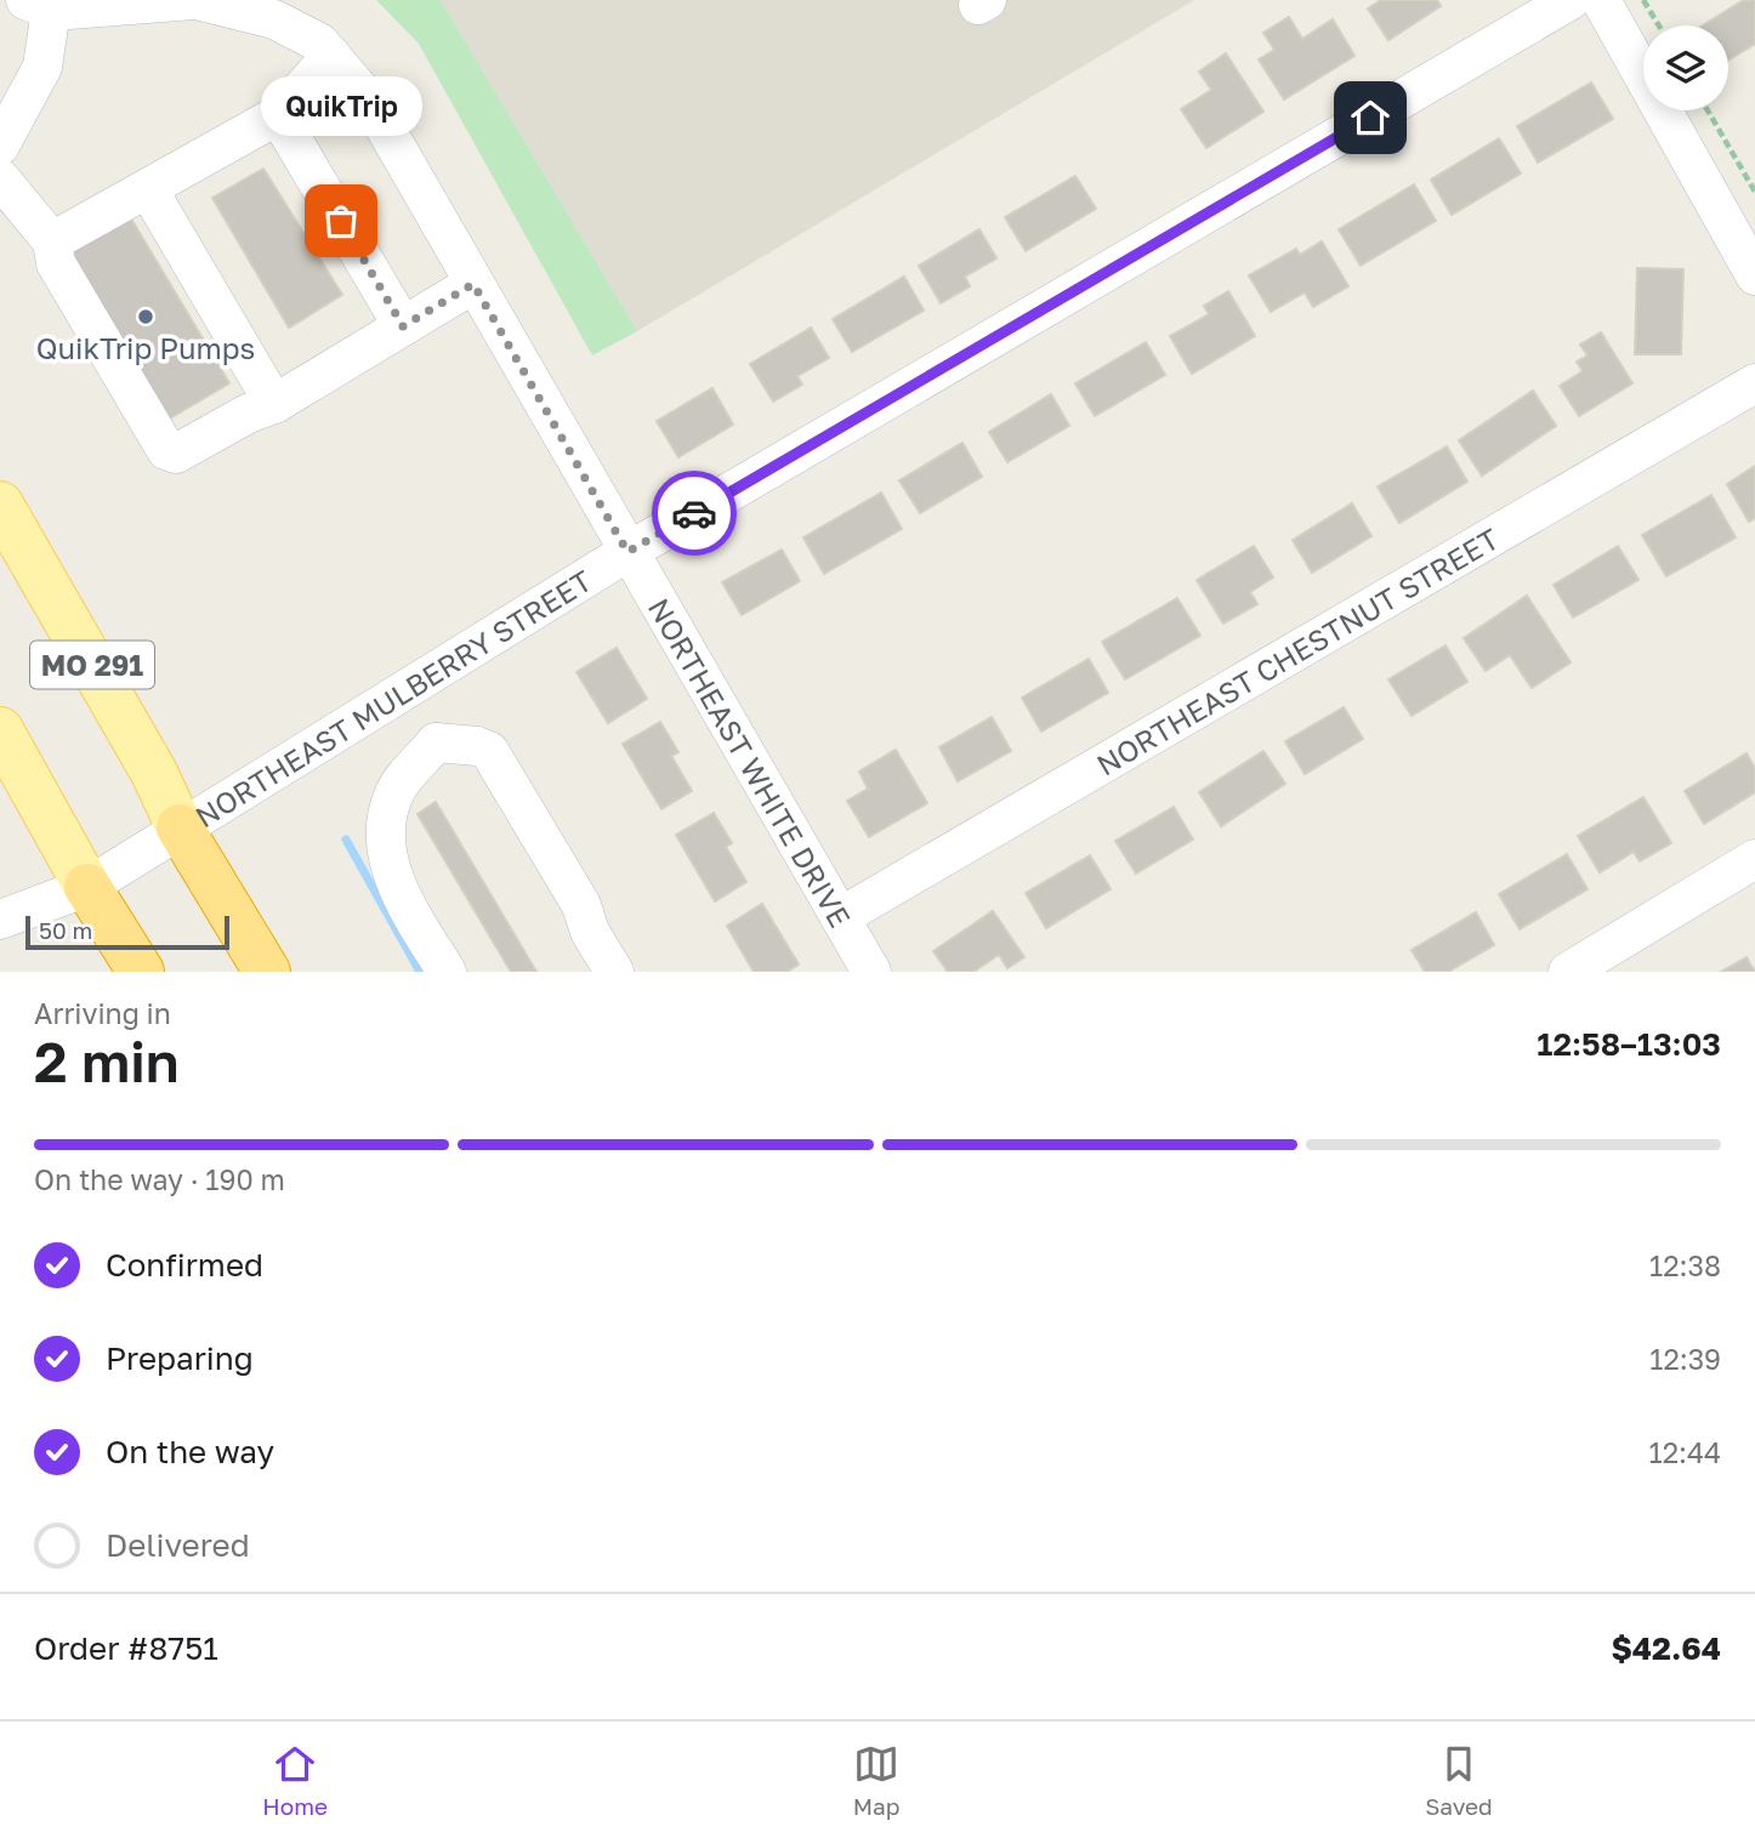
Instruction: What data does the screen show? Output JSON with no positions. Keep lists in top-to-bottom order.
{
  "streets": {
    "highway": ["MO 291"],
    "street": ["NORTHEAST CHESTNUT STREET", "NORTHEAST MULBERRY STREET", "NORTHEAST WHITE DRIVE"]
  },
  "crossings": [
    ["NORTHEAST CHESTNUT STREET", "NORTHEAST WHITE DRIVE"],
    ["MO 291", "NORTHEAST MULBERRY STREET"],
    ["NORTHEAST MULBERRY STREET", "NORTHEAST WHITE DRIVE"]
  ],
  "places": ["QuikTrip", "QuikTrip Pumps"],
  "scale_bar": "50 m",
  "page": {
    "bubble": "QuikTrip",
    "scale": "50 m",
    "heading": ["2 min", "Arriving in", "12:58–13:03"],
    "panel": ["Order #8751", "$42.64"],
    "bar": "On the way · 190 m",
    "list": [
      ["Confirmed", "12:38"],
      ["Preparing", "12:39"],
      ["On the way", "12:44"],
      "Delivered"
    ],
    "tabs": ["Home", "Map", "Saved"]
  }
}
